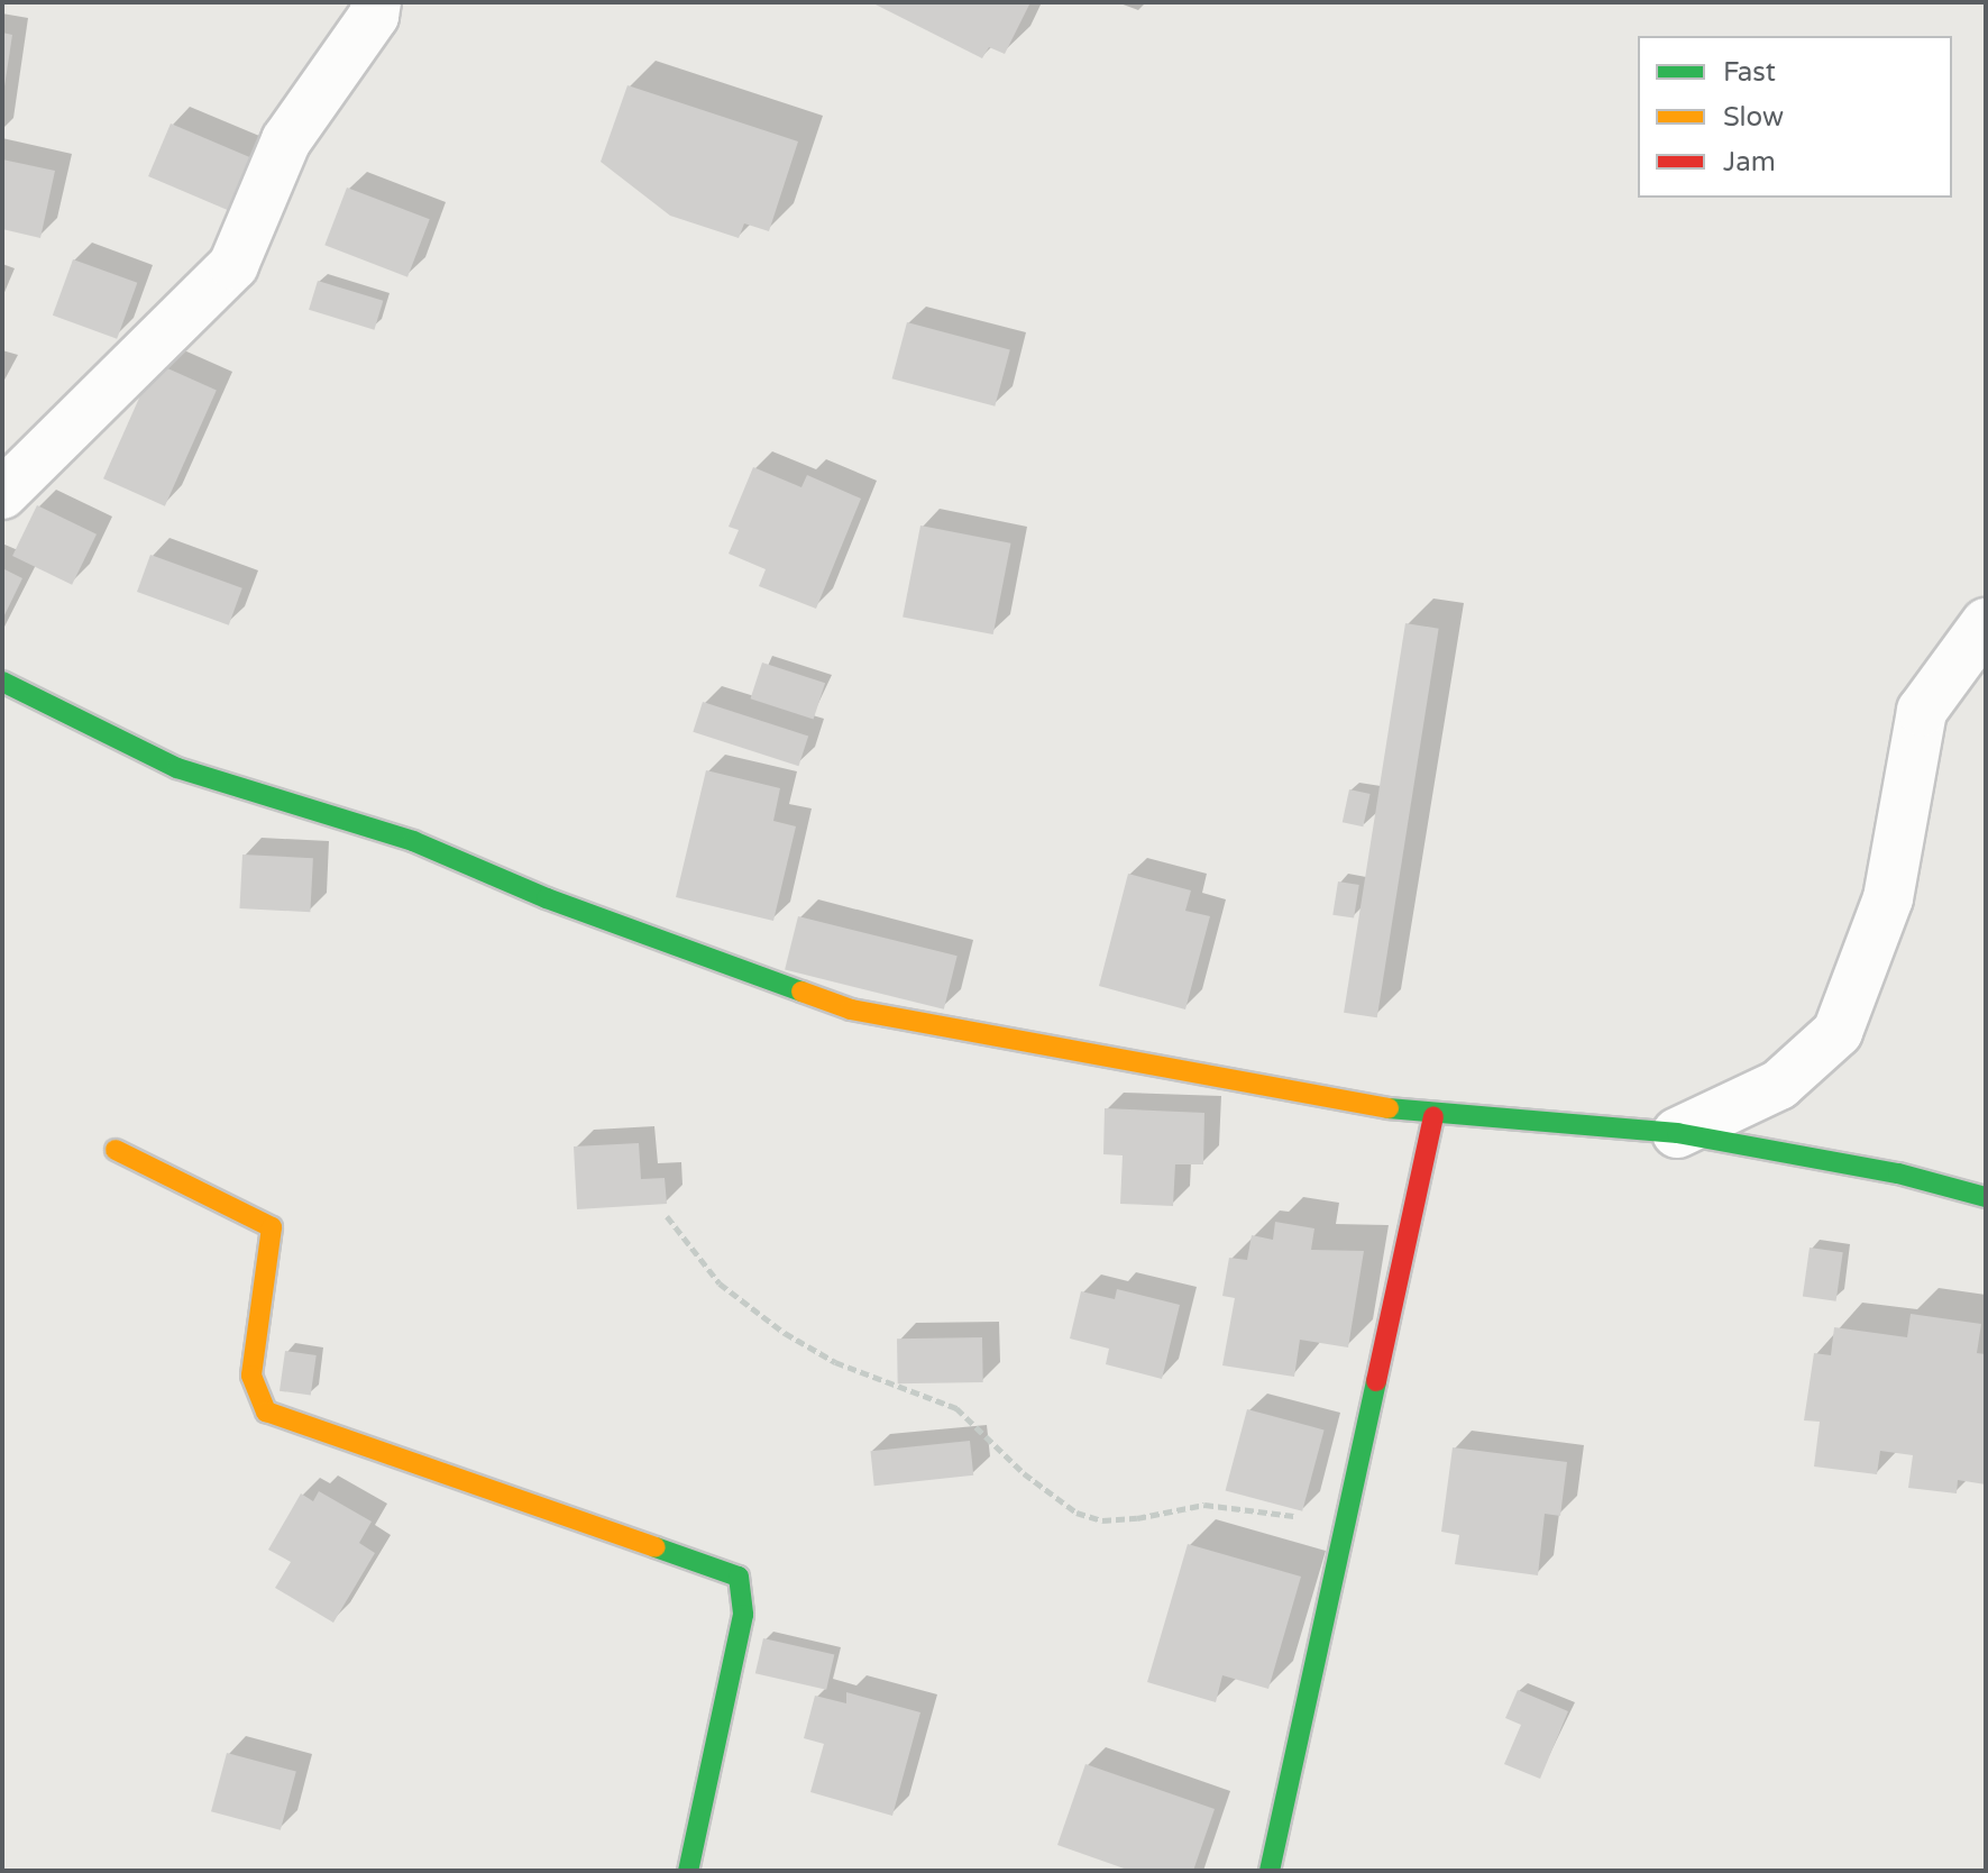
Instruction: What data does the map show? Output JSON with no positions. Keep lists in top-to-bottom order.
{
  "legend": ["Fast", "Slow", "Jam"]
}
